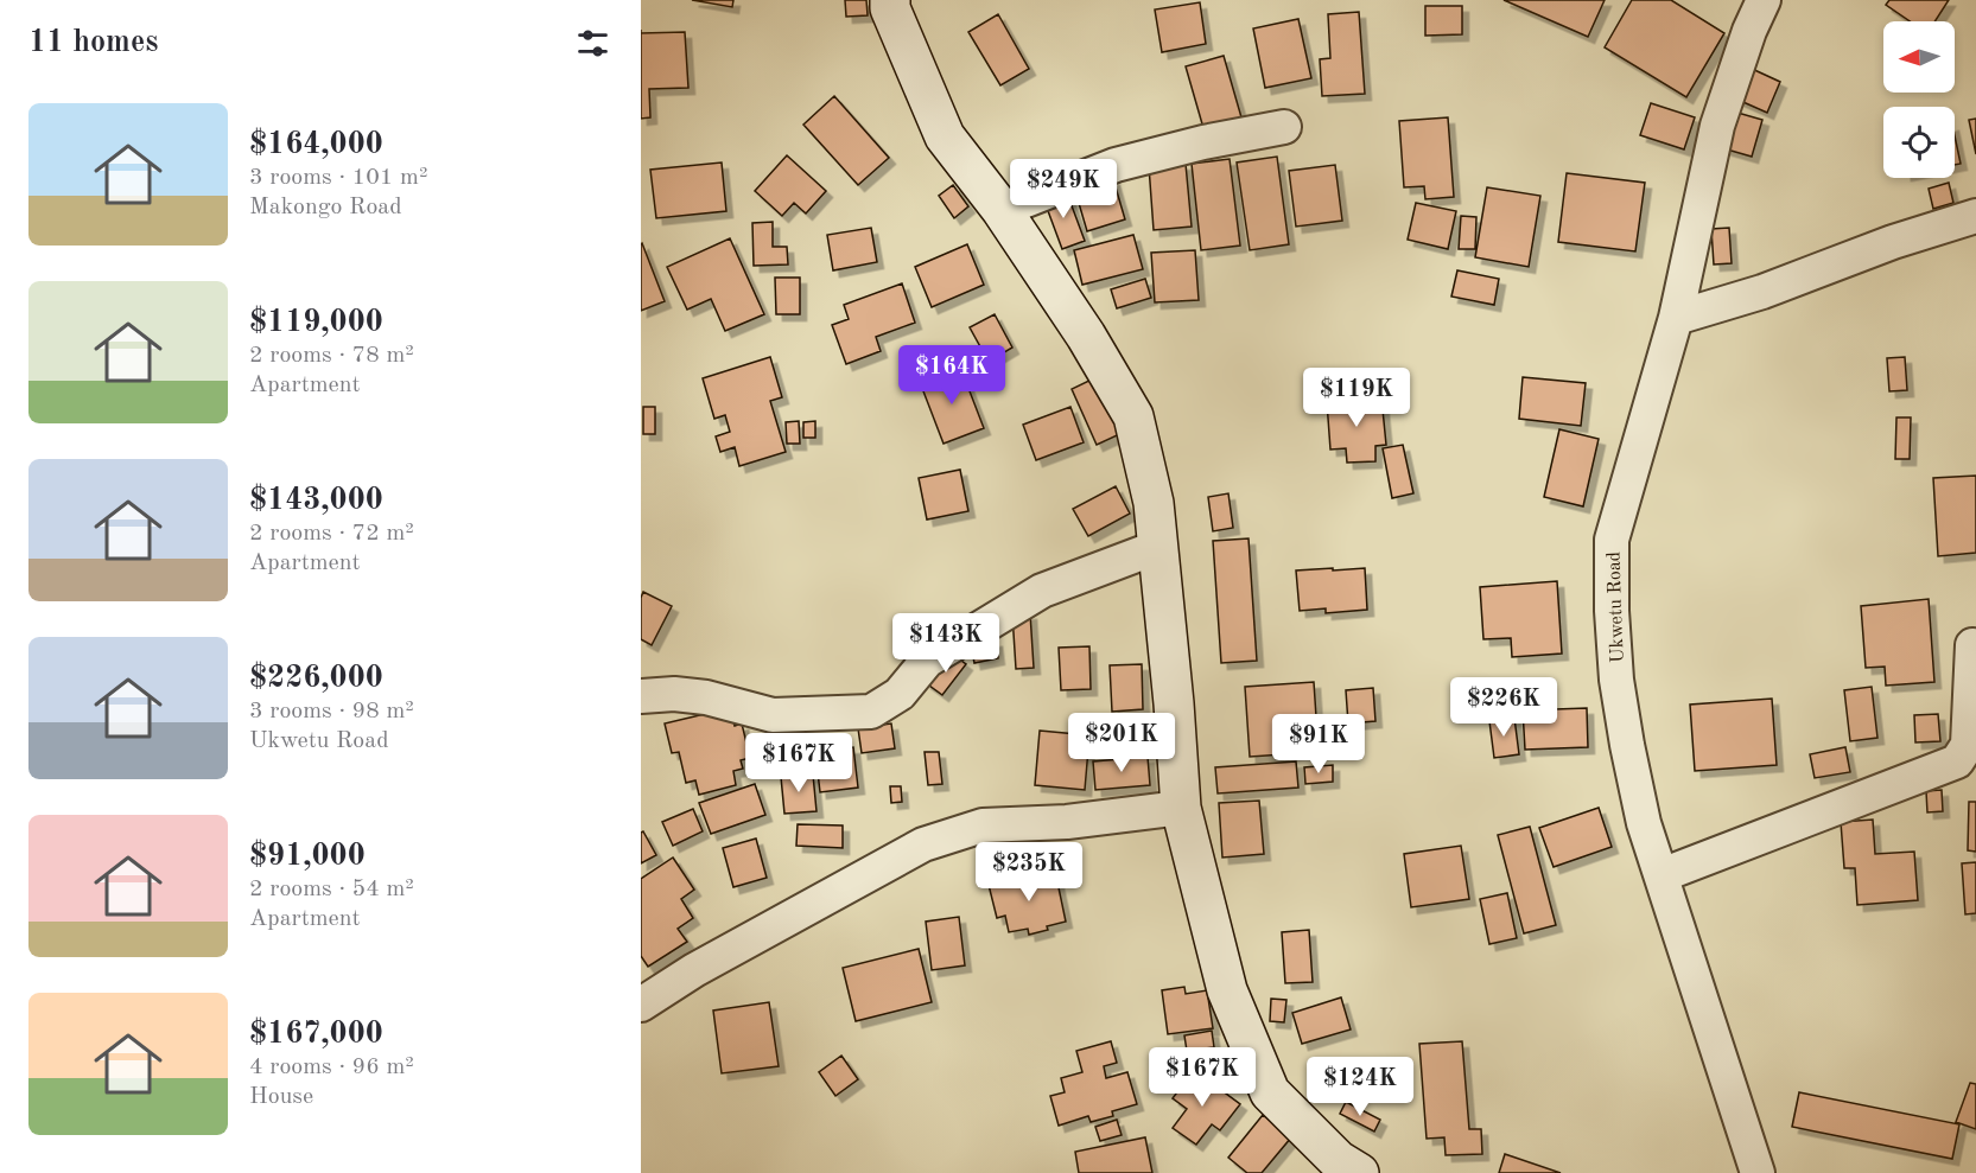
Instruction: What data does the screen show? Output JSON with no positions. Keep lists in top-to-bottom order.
{
  "streets": {
    "street": ["Ukwetu Road"]
  },
  "north": "left",
  "page": {
    "heading": "11 homes",
    "list": [
      {
        "name": "$164,000",
        "note": "3 rooms · 101 m² · Makongo Road"
      },
      {
        "name": "$119,000",
        "note": "2 rooms · 78 m² · Apartment"
      },
      {
        "name": "$143,000",
        "note": "2 rooms · 72 m² · Apartment"
      },
      {
        "name": "$226,000",
        "note": "3 rooms · 98 m² · Ukwetu Road"
      },
      {
        "name": "$91,000",
        "note": "2 rooms · 54 m² · Apartment"
      },
      {
        "name": "$167,000",
        "note": "4 rooms · 96 m² · House"
      }
    ],
    "price": [
      "$249K",
      "$164K",
      "$119K",
      "$143K",
      "$226K",
      "$201K",
      "$91K",
      "$167K",
      "$235K",
      "$167K",
      "$124K"
    ]
  }
}
